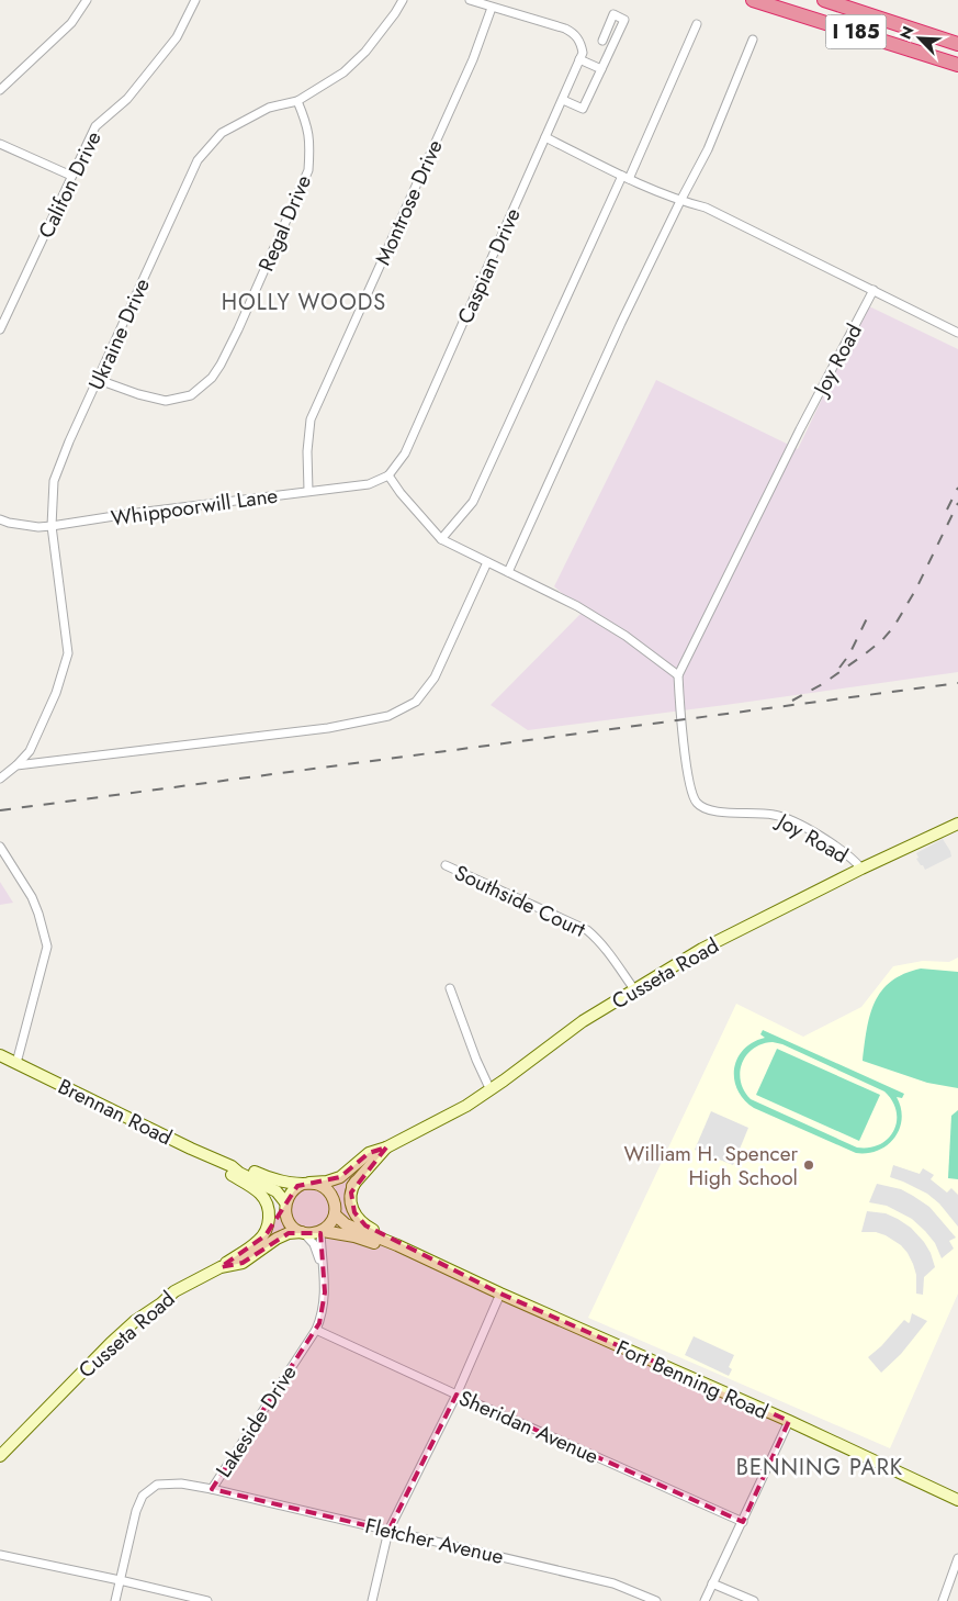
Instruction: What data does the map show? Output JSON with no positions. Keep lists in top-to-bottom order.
{
  "streets": {
    "highway": ["I 185"],
    "street": [
      "Califon Drive",
      "Montrose Drive",
      "Regal Drive",
      "Caspian Drive",
      "Ukraine Drive",
      "Joy Road",
      "Whippoorwill Lane",
      "Southside Court",
      "Cusseta Road",
      "Brennan Road",
      "Fort Benning Road",
      "Lakeside Drive",
      "Sheridan Avenue",
      "Fletcher Avenue"
    ]
  },
  "crossings": [
    ["Montrose Drive", "Whippoorwill Lane"],
    ["Regal Drive", "Ukraine Drive"],
    ["Caspian Drive", "Whippoorwill Lane"],
    ["Ukraine Drive", "Whippoorwill Lane"],
    ["Joy Road", "Cusseta Road"],
    ["Southside Court", "Cusseta Road"],
    ["Cusseta Road", "Brennan Road"],
    ["Cusseta Road", "Fort Benning Road"],
    ["Cusseta Road", "Lakeside Drive"],
    ["Brennan Road", "Fort Benning Road"],
    ["Brennan Road", "Lakeside Drive"],
    ["Fort Benning Road", "Lakeside Drive"],
    ["Lakeside Drive", "Sheridan Avenue"],
    ["Lakeside Drive", "Fletcher Avenue"]
  ],
  "districts": ["HOLLY WOODS", "BENNING PARK"],
  "places": ["William H. Spencer High School"],
  "north": "top left"
}
